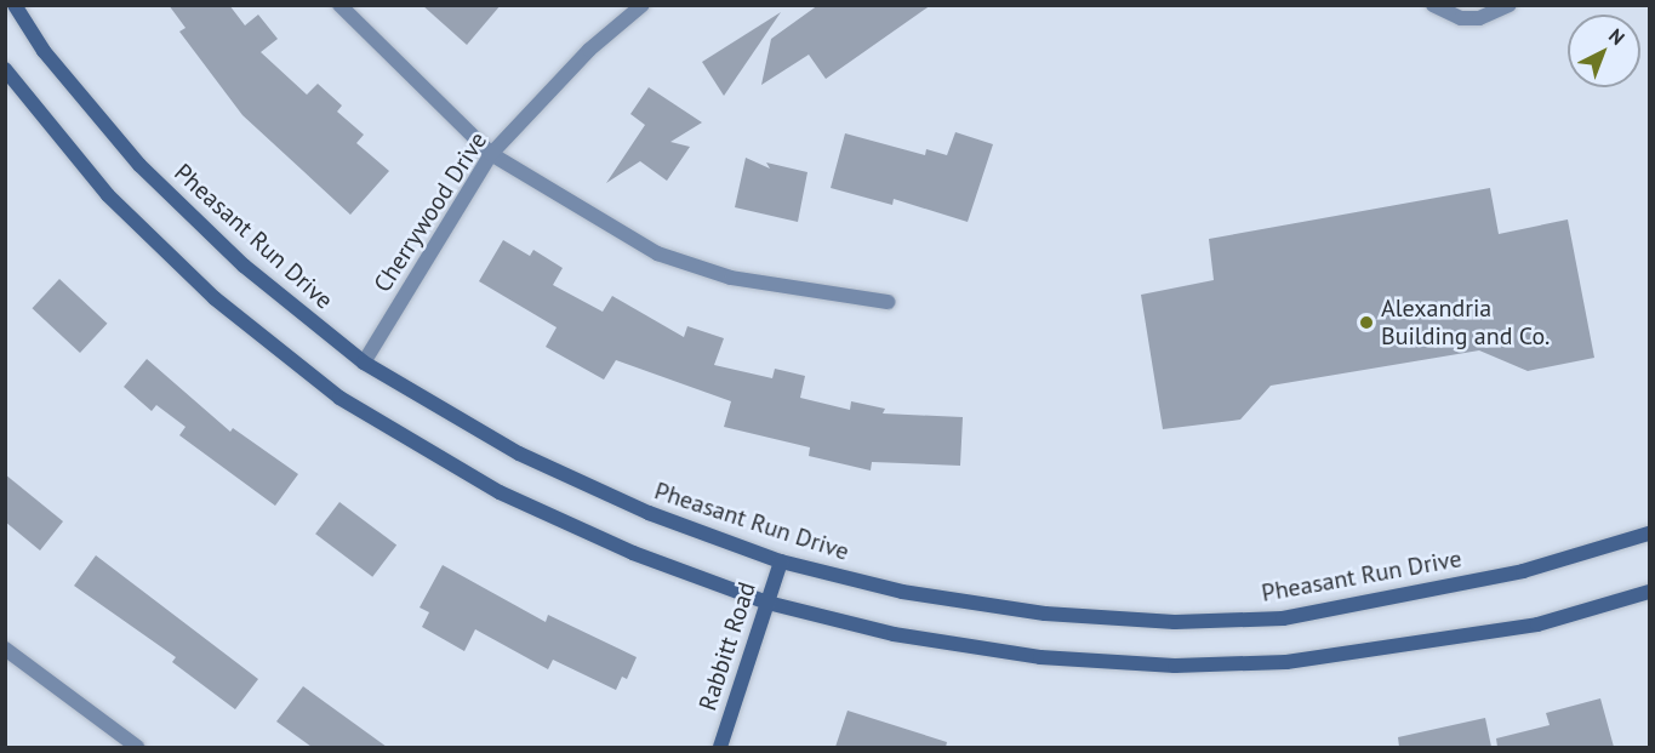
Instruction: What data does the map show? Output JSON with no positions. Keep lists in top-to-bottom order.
{
  "streets": {
    "street": ["Cherrywood Drive", "Pheasant Run Drive", "Rabbitt Road"]
  },
  "crossings": [
    ["Cherrywood Drive", "Pheasant Run Drive"],
    ["Pheasant Run Drive", "Rabbitt Road"]
  ],
  "places": ["Alexandria Building and Co."],
  "north": "top right"
}
